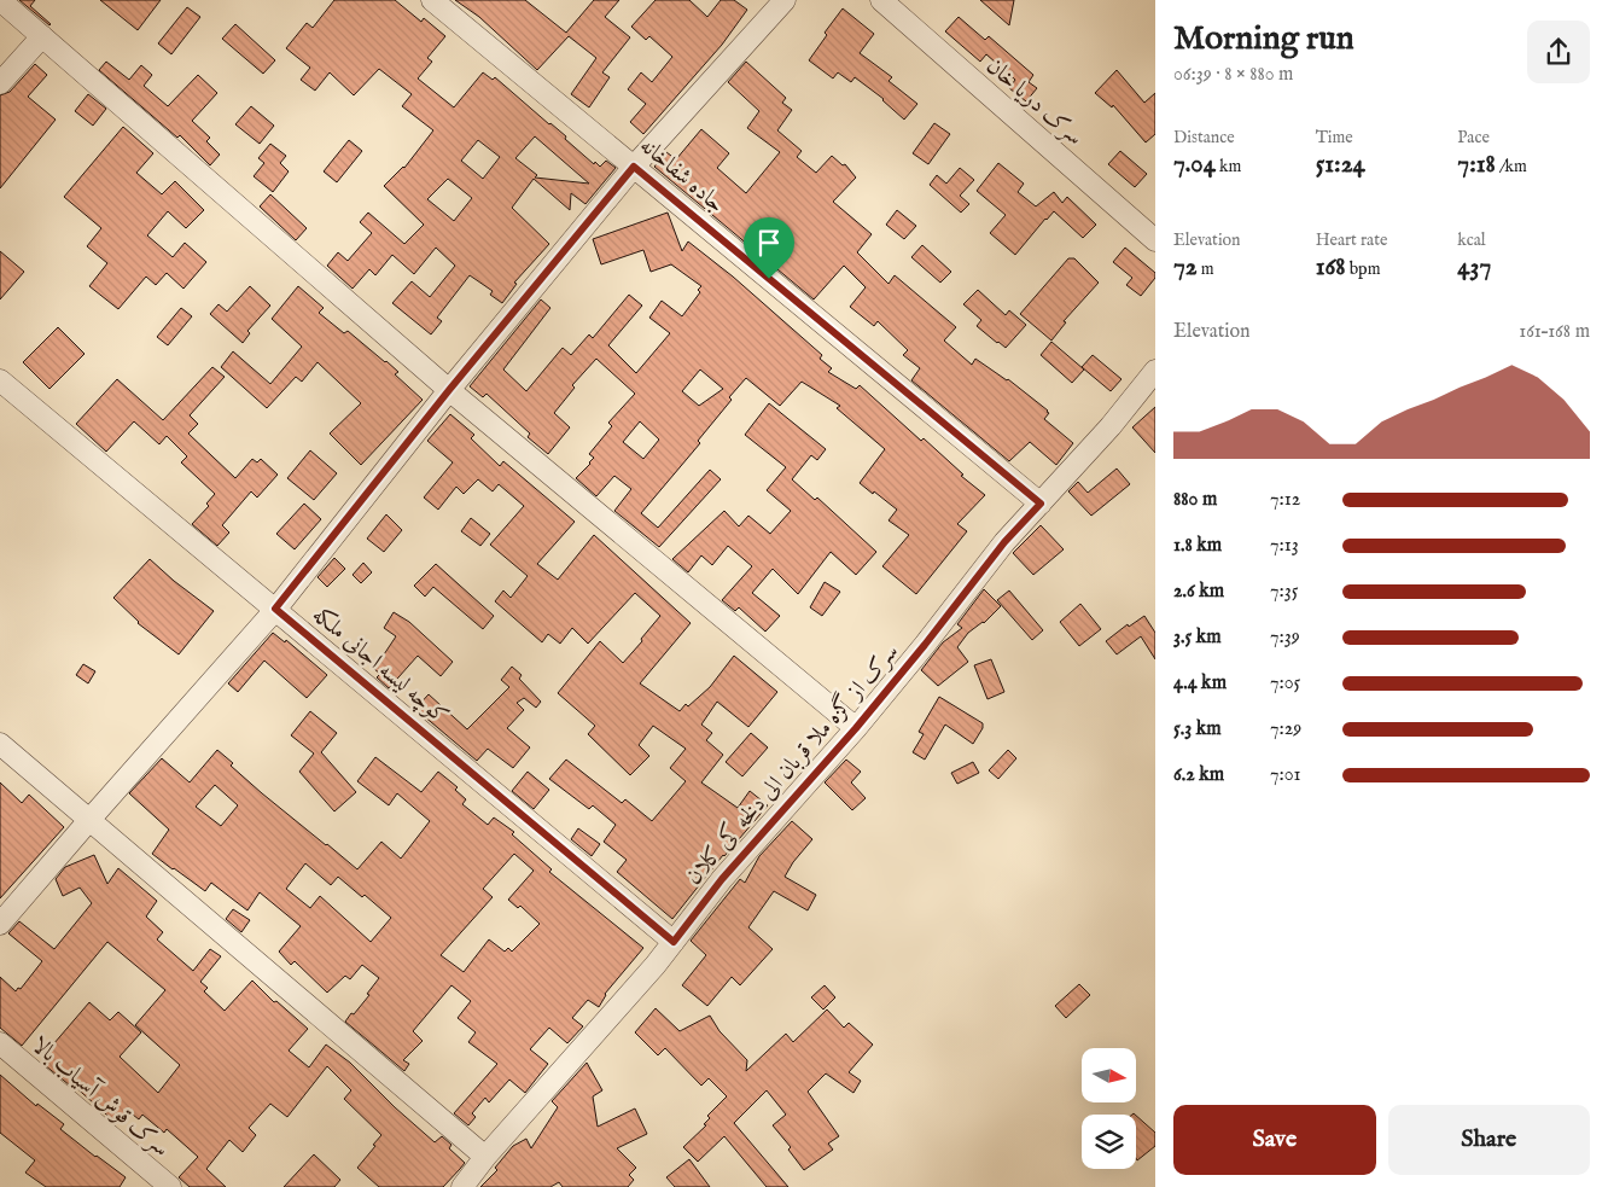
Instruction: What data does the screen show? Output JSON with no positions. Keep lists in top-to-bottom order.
{
  "streets": {
    "street": [
      "سرک دریا خان",
      "جاده شفاخانه",
      "کوچه لیسه اجانی ملکه",
      "سرک از گزه ملا قربان الی دلخه کی کلان",
      "سرک قوش آسیاب بالا"
    ]
  },
  "crossings": [
    ["جاده شفاخانه", "سرک از گزه ملا قربان الی دلخه کی کلان"],
    ["کوچه لیسه اجانی ملکه", "سرک از گزه ملا قربان الی دلخه کی کلان"]
  ],
  "north": "right",
  "page": {
    "heading": ["Morning run", "06:39 · 8 × 880 m"],
    "stats": [
      ["Distance", "7.04 km"],
      ["Time", "51:24"],
      ["Pace", "7:18 /km"],
      ["Elevation", "72 m"],
      ["Heart rate", "168 bpm"],
      ["kcal", "437"]
    ],
    "chart": ["Elevation", "161–168 m"],
    "list": [
      {
        "name": "880 m",
        "note": "7:12"
      },
      {
        "name": "1.8 km",
        "note": "7:13"
      },
      {
        "name": "2.6 km",
        "note": "7:35"
      },
      {
        "name": "3.5 km",
        "note": "7:39"
      },
      {
        "name": "4.4 km",
        "note": "7:05"
      },
      {
        "name": "5.3 km",
        "note": "7:29"
      },
      {
        "name": "6.2 km",
        "note": "7:01"
      }
    ],
    "buttons": ["Save", "Share"]
  }
}
